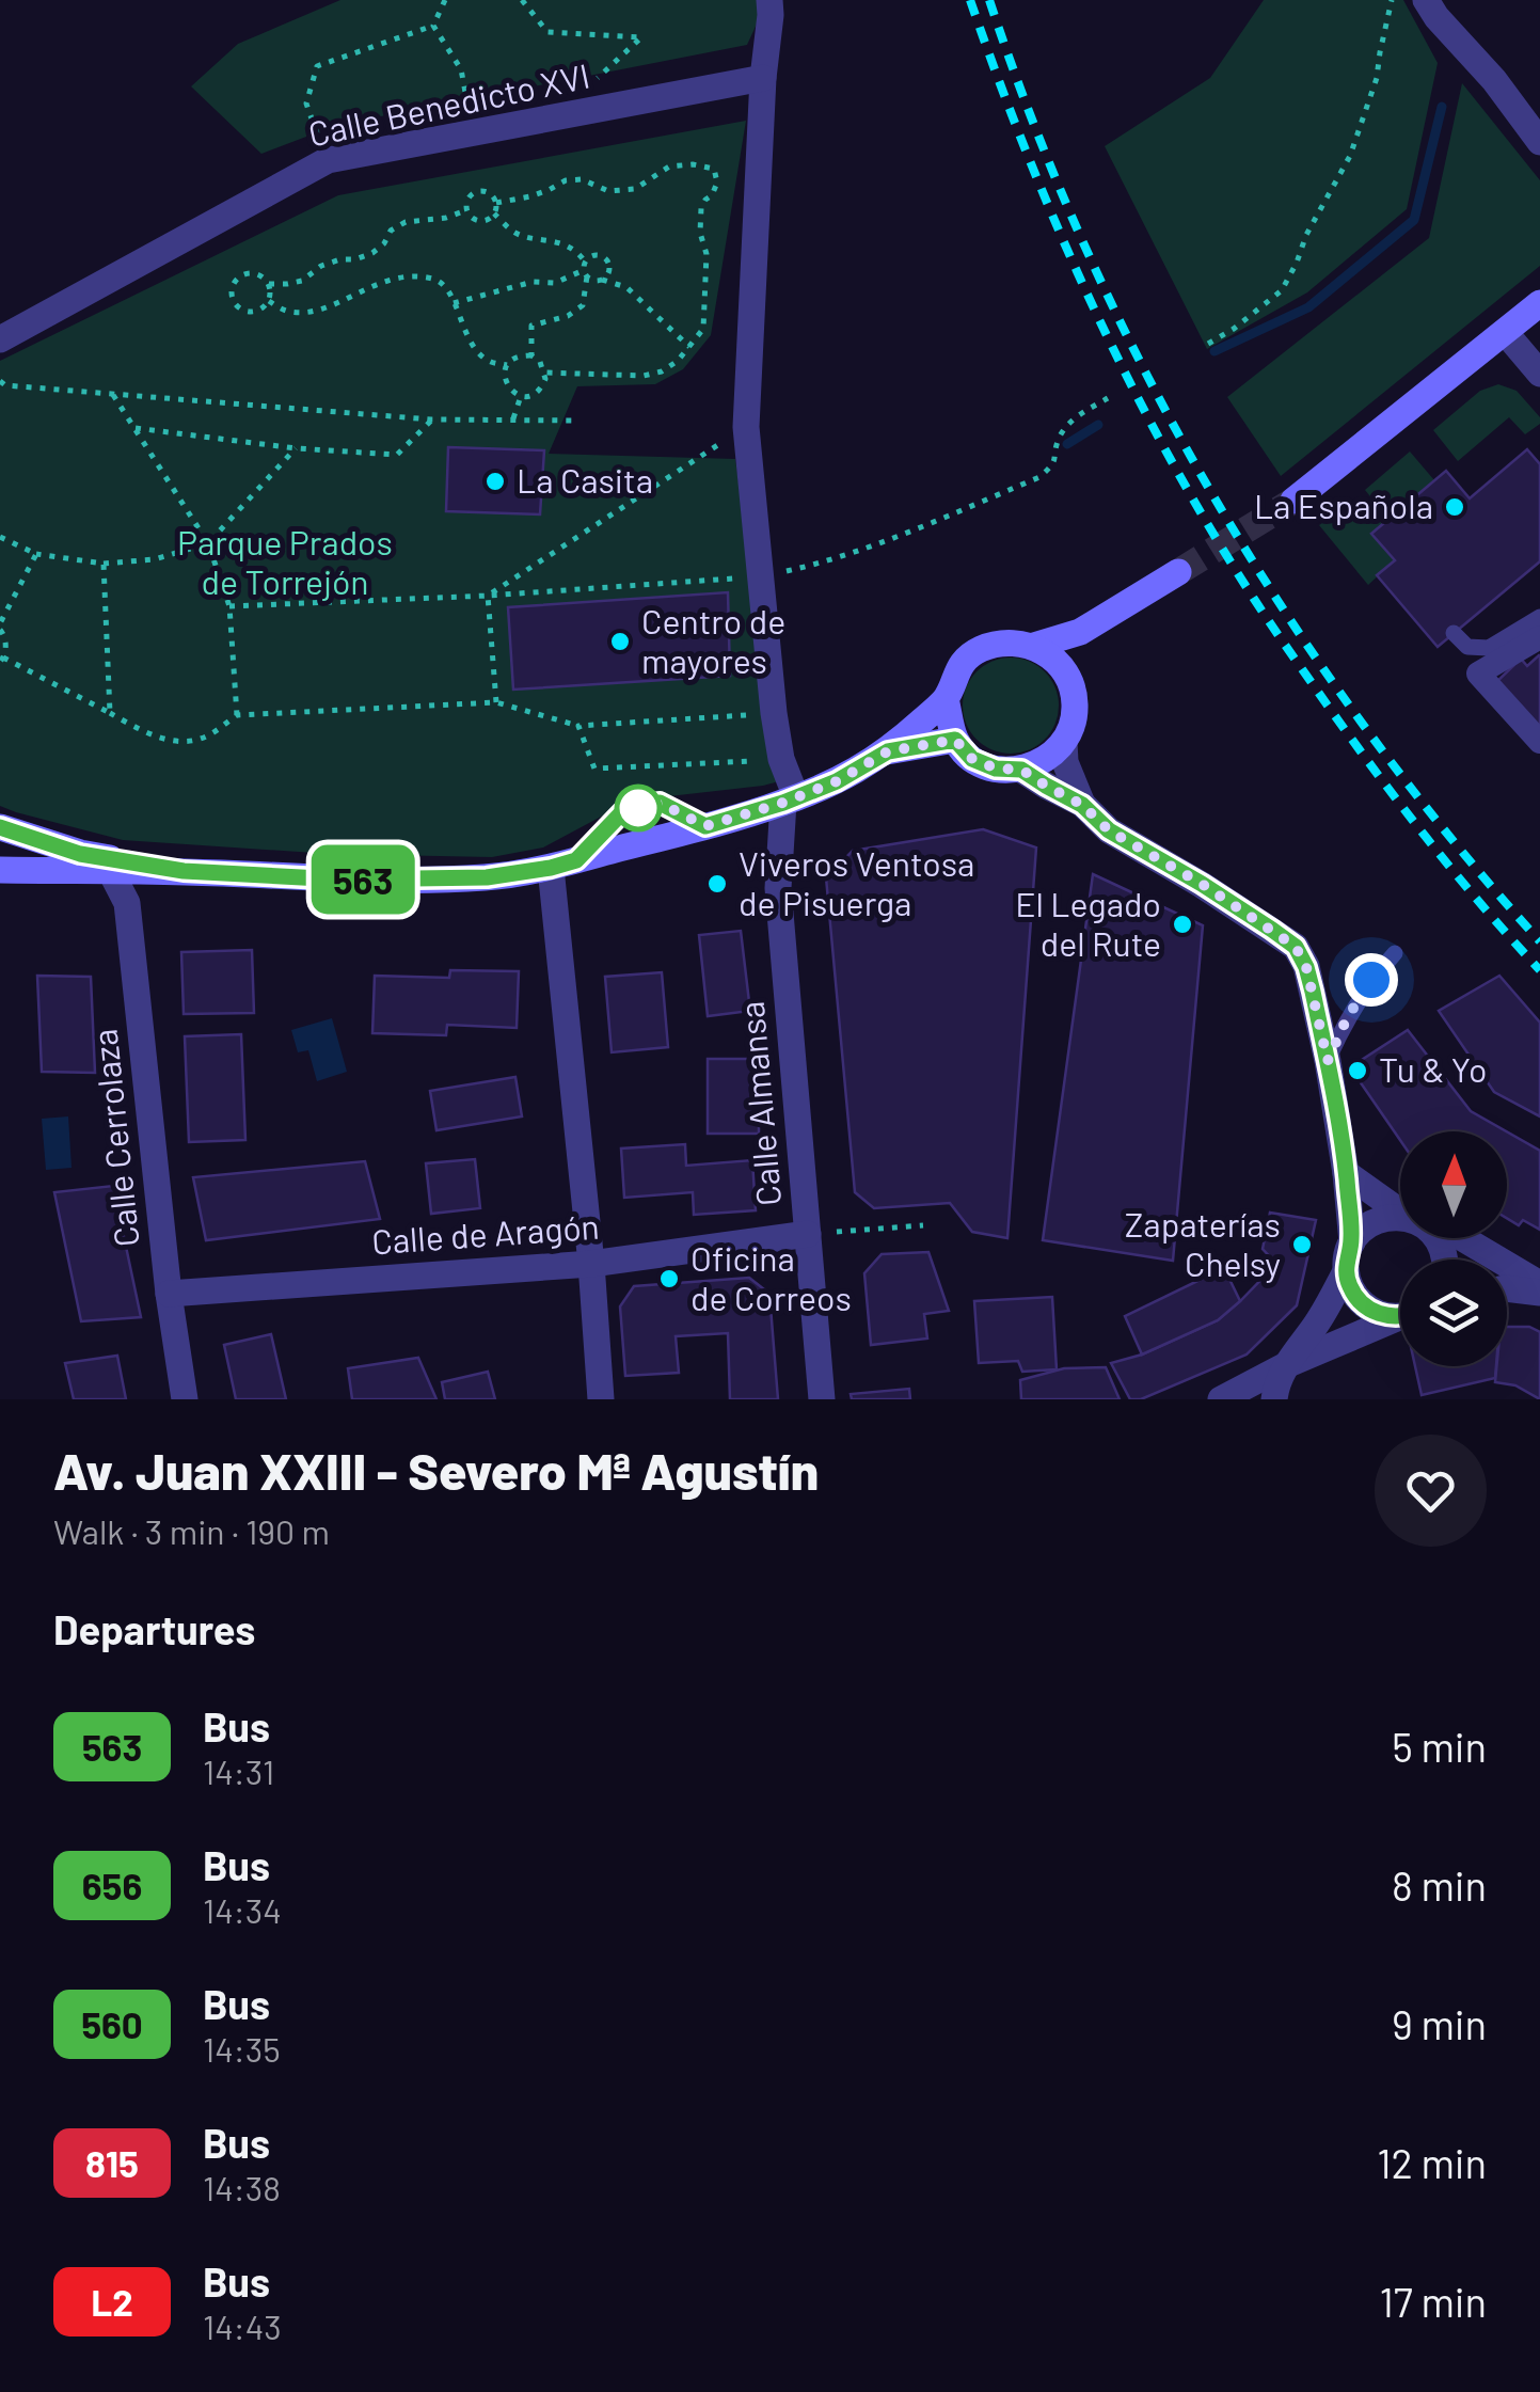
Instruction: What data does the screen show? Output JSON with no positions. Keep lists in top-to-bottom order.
{
  "streets": {
    "street": [
      "Calle Benedicto XVI",
      "Calle Almansa",
      "Calle Cerrolaza",
      "Calle de Aragón"
    ]
  },
  "crossings": [
    ["Calle Almansa", "Calle de Aragón"],
    ["Calle Cerrolaza", "Calle de Aragón"]
  ],
  "parks": ["Parque Prados de Torrejón"],
  "places": [
    "La Casita",
    "La Española",
    "Centro de mayores",
    "Viveros Ventosa de Pisuerga",
    "El Legado del Rute",
    "Tu & Yo",
    "Zapaterías Chelsy",
    "Oficina de Correos"
  ],
  "lines": ["bus line 563"],
  "north": "top",
  "page": {
    "on_map": "563",
    "heading": [
      ["Av. Juan XXIII - Severo Mª Agustín", "Walk · 3 min · 190 m"],
      "Departures"
    ],
    "list": [
      {
        "mark": "563",
        "name": "Bus",
        "note": "14:31",
        "value": "5 min"
      },
      {
        "mark": "656",
        "name": "Bus",
        "note": "14:34",
        "value": "8 min"
      },
      {
        "mark": "560",
        "name": "Bus",
        "note": "14:35",
        "value": "9 min"
      },
      {
        "mark": "815",
        "name": "Bus",
        "note": "14:38",
        "value": "12 min"
      },
      {
        "mark": "L2",
        "name": "Bus",
        "note": "14:43",
        "value": "17 min"
      }
    ]
  }
}
